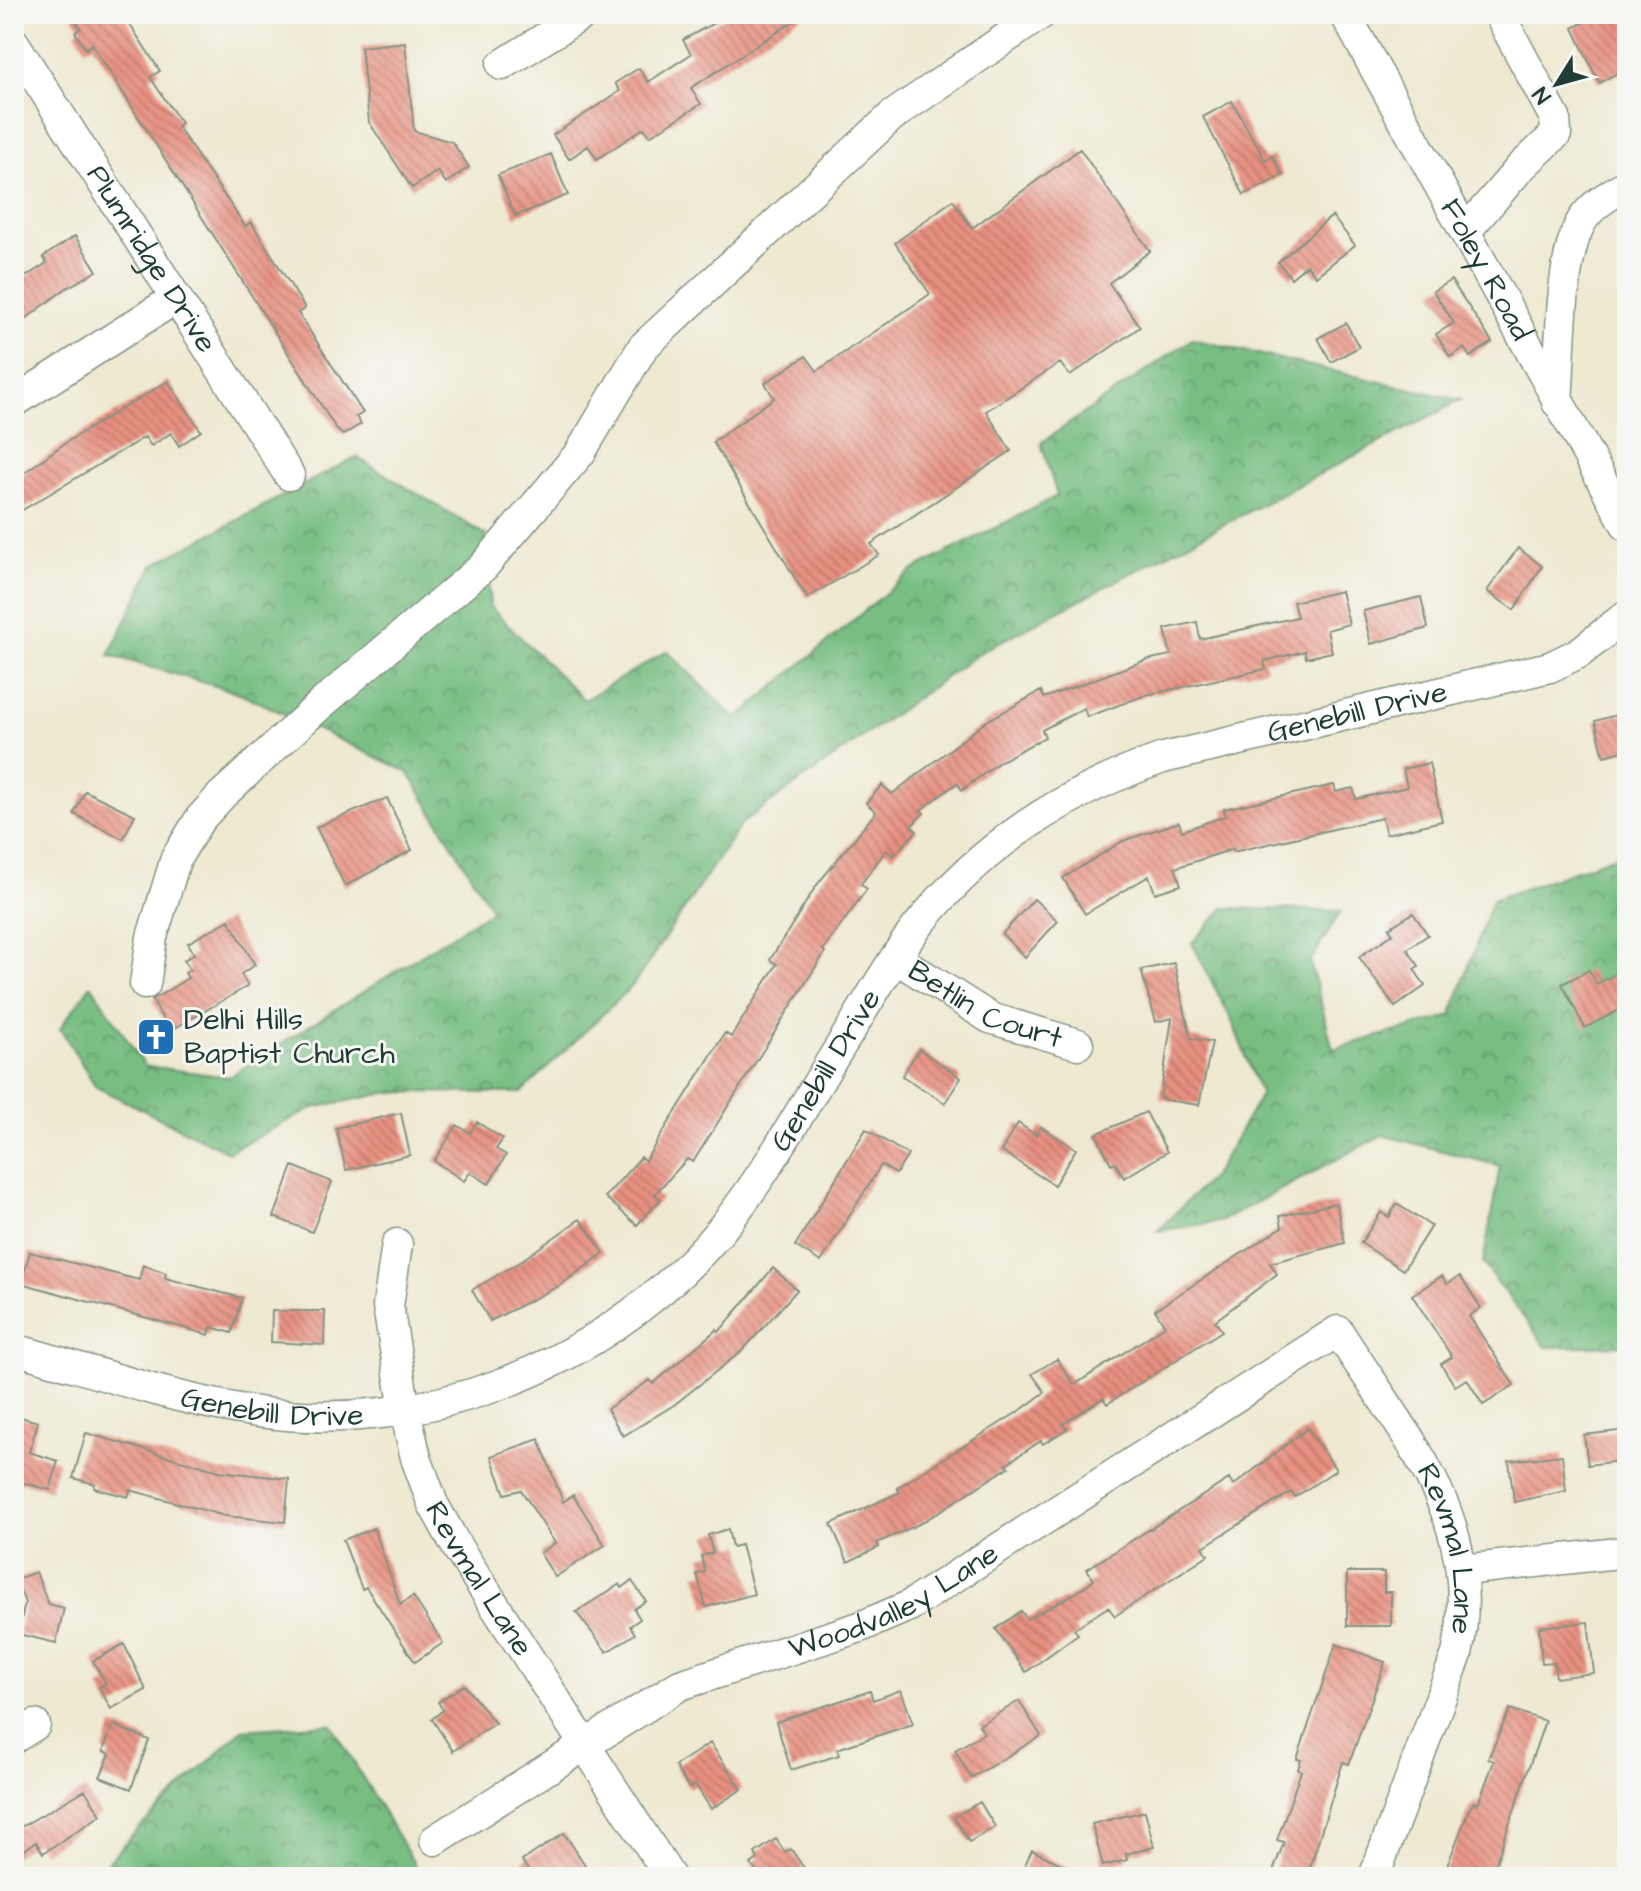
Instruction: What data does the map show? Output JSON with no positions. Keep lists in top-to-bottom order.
{
  "streets": {
    "street": [
      "Plumridge Drive",
      "Foley Road",
      "Genebill Drive",
      "Betlin Court",
      "Revmal Lane",
      "Woodvalley Lane"
    ]
  },
  "crossings": [
    ["Genebill Drive", "Betlin Court"],
    ["Genebill Drive", "Revmal Lane"],
    ["Revmal Lane", "Woodvalley Lane"]
  ],
  "places": {
    "church": ["Delhi Hills Baptist Church"]
  },
  "north": "bottom left"
}
